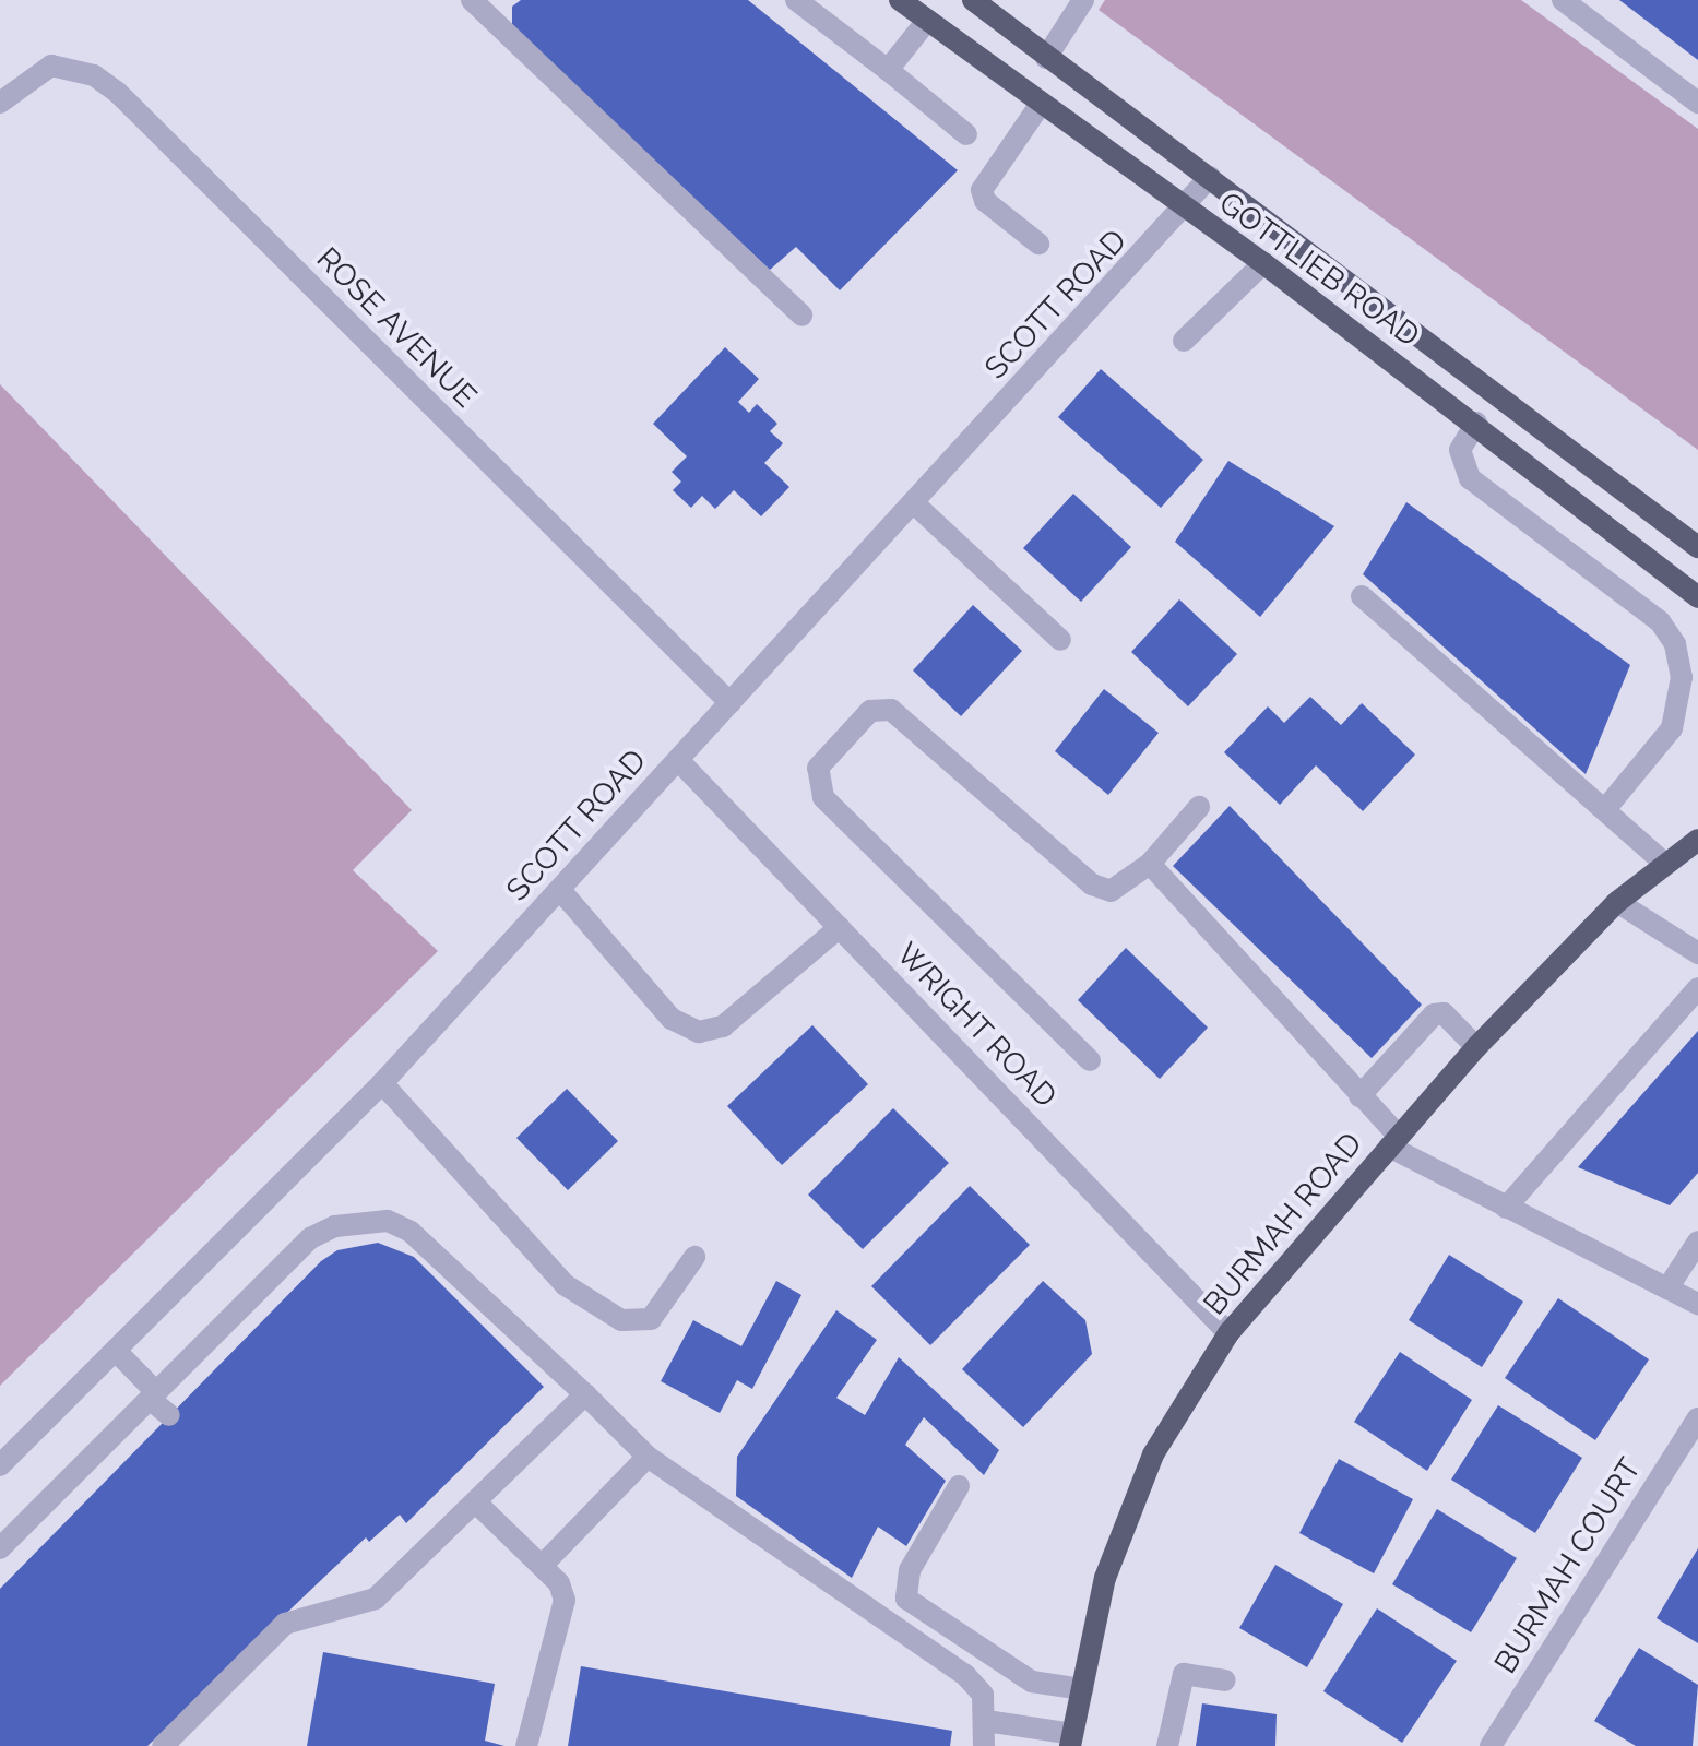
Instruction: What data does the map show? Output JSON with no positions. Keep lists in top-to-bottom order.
{
  "streets": {
    "main road": ["GOTTLIEB ROAD", "BURMAH ROAD"],
    "street": [
      "SCOTT ROAD",
      "ROSE AVENUE",
      "WRIGHT ROAD",
      "BURMAH COURT"
    ]
  },
  "crossings": [
    ["GOTTLIEB ROAD", "SCOTT ROAD"],
    ["SCOTT ROAD", "ROSE AVENUE"],
    ["SCOTT ROAD", "WRIGHT ROAD"],
    ["WRIGHT ROAD", "BURMAH ROAD"]
  ]
}
